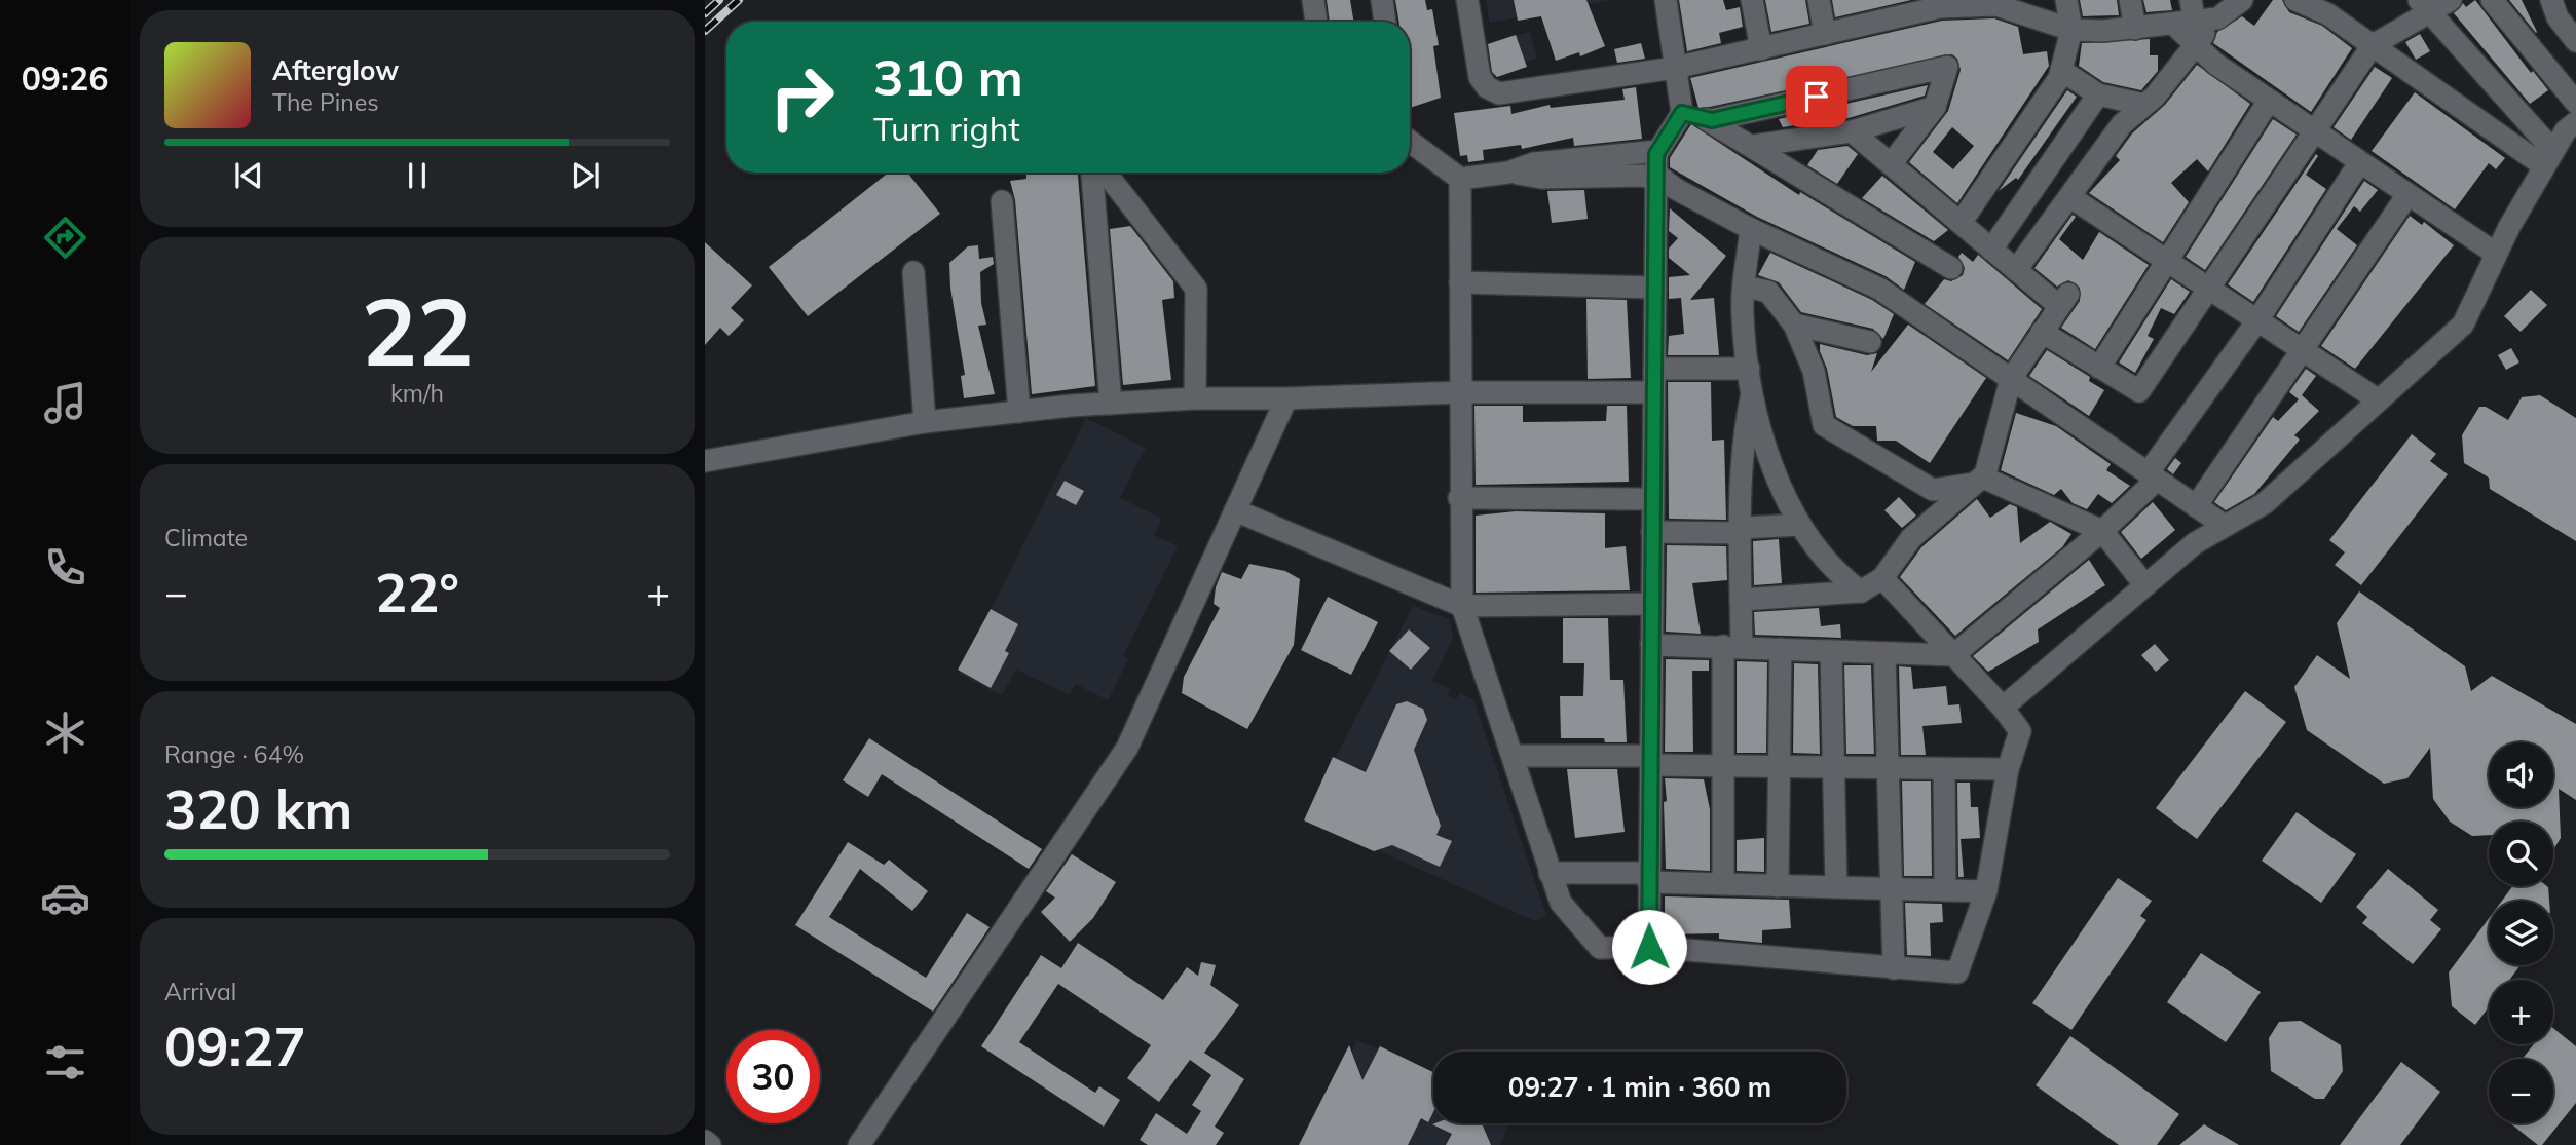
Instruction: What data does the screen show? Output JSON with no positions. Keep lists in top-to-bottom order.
{
  "page": {
    "tabs": "09:26",
    "turn": ["310 m", "Turn right"],
    "song": ["Afterglow", "The Pines"],
    "tile": [
      ["22", "km/h"],
      "Climate",
      ["Range · 64%", "320 km"],
      ["Arrival", "09:27"]
    ],
    "heat": ["−", "22°", "+"],
    "map_buttons": ["+", "−"],
    "limit": "30",
    "trip": "09:27 · 1 min · 360 m"
  }
}
